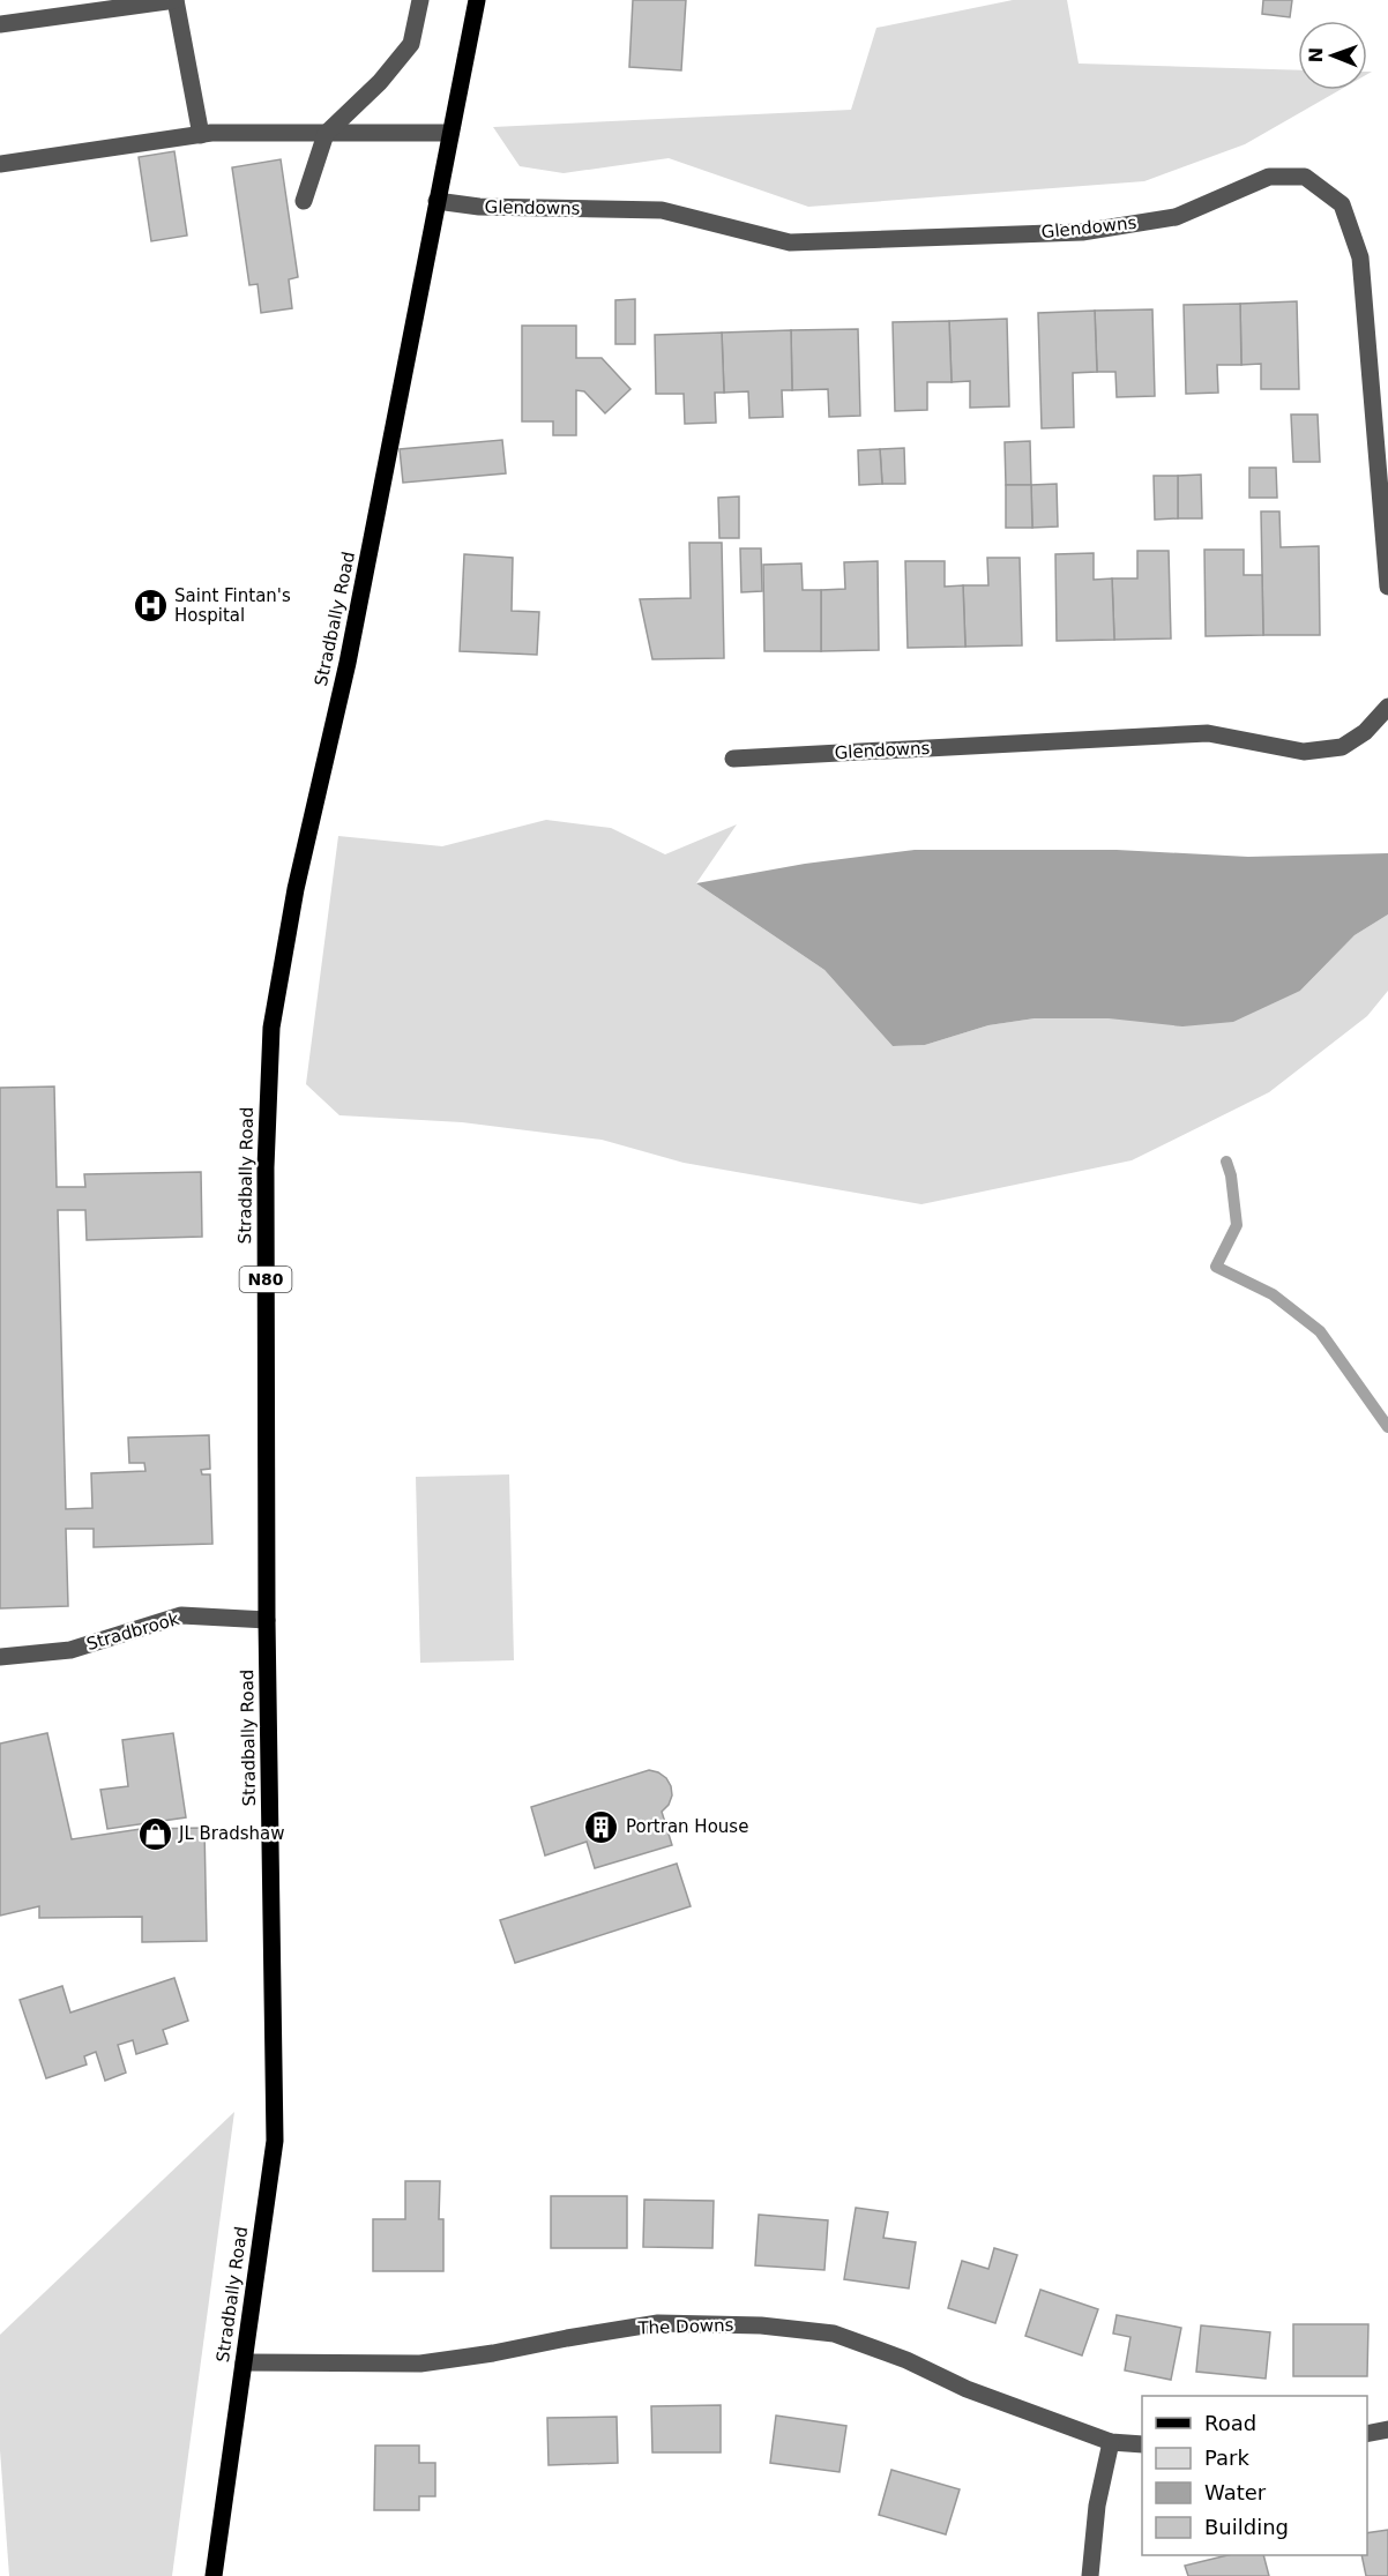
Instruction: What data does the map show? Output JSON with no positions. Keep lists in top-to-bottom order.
{
  "streets": {
    "main road": ["Stradbally Road", "N80"],
    "street": ["Glendowns", "Stradbrook", "The Downs"]
  },
  "crossings": [
    ["Glendowns", "Stradbally Road"],
    ["Stradbally Road", "Stradbrook"],
    ["Stradbally Road", "The Downs"]
  ],
  "places": {
    "hospital": ["Saint Fintan's Hospital"],
    "building": ["Portran House"],
    "shop": ["JL Bradshaw"]
  },
  "legend": [
    "Road",
    "Park",
    "Water",
    "Building"
  ],
  "north": "left"
}
